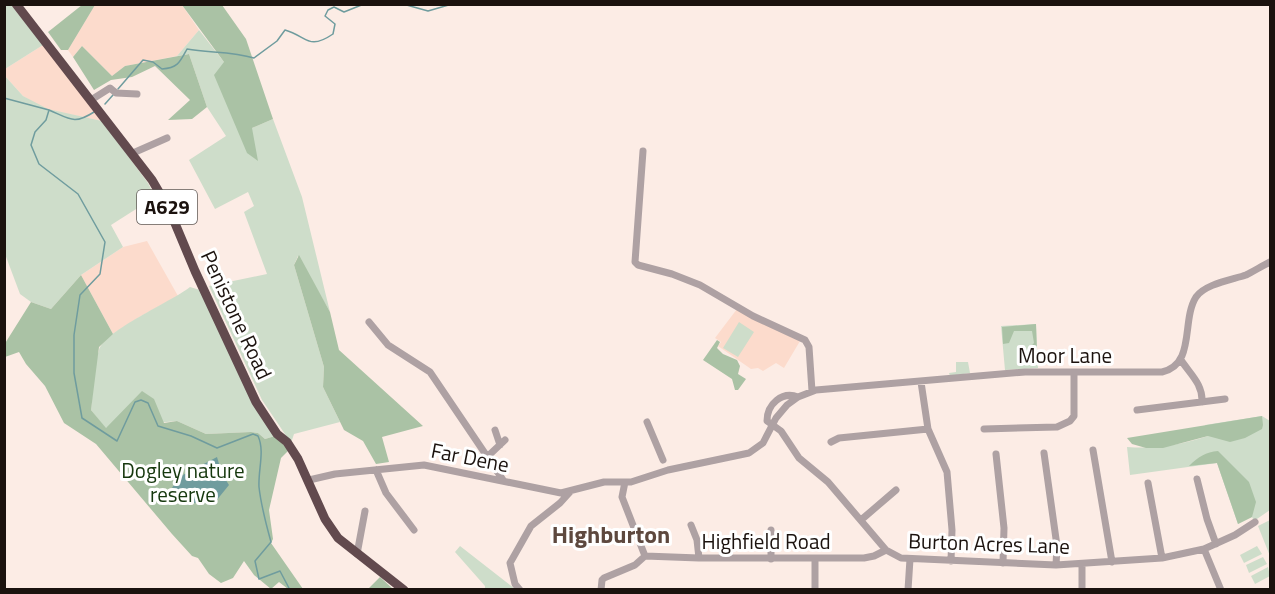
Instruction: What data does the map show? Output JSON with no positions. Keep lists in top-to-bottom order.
{
  "streets": {
    "highway": ["A629", "Penistone Road"],
    "street": [
      "Moor Lane",
      "Far Dene",
      "Highfield Road",
      "Burton Acres Lane"
    ]
  },
  "crossings": [
    ["Penistone Road", "Far Dene"],
    ["Moor Lane", "Far Dene"],
    ["Moor Lane", "Burton Acres Lane"],
    ["Highfield Road", "Burton Acres Lane"]
  ],
  "districts": ["Highburton"],
  "parks": ["Dogley nature reserve"]
}
